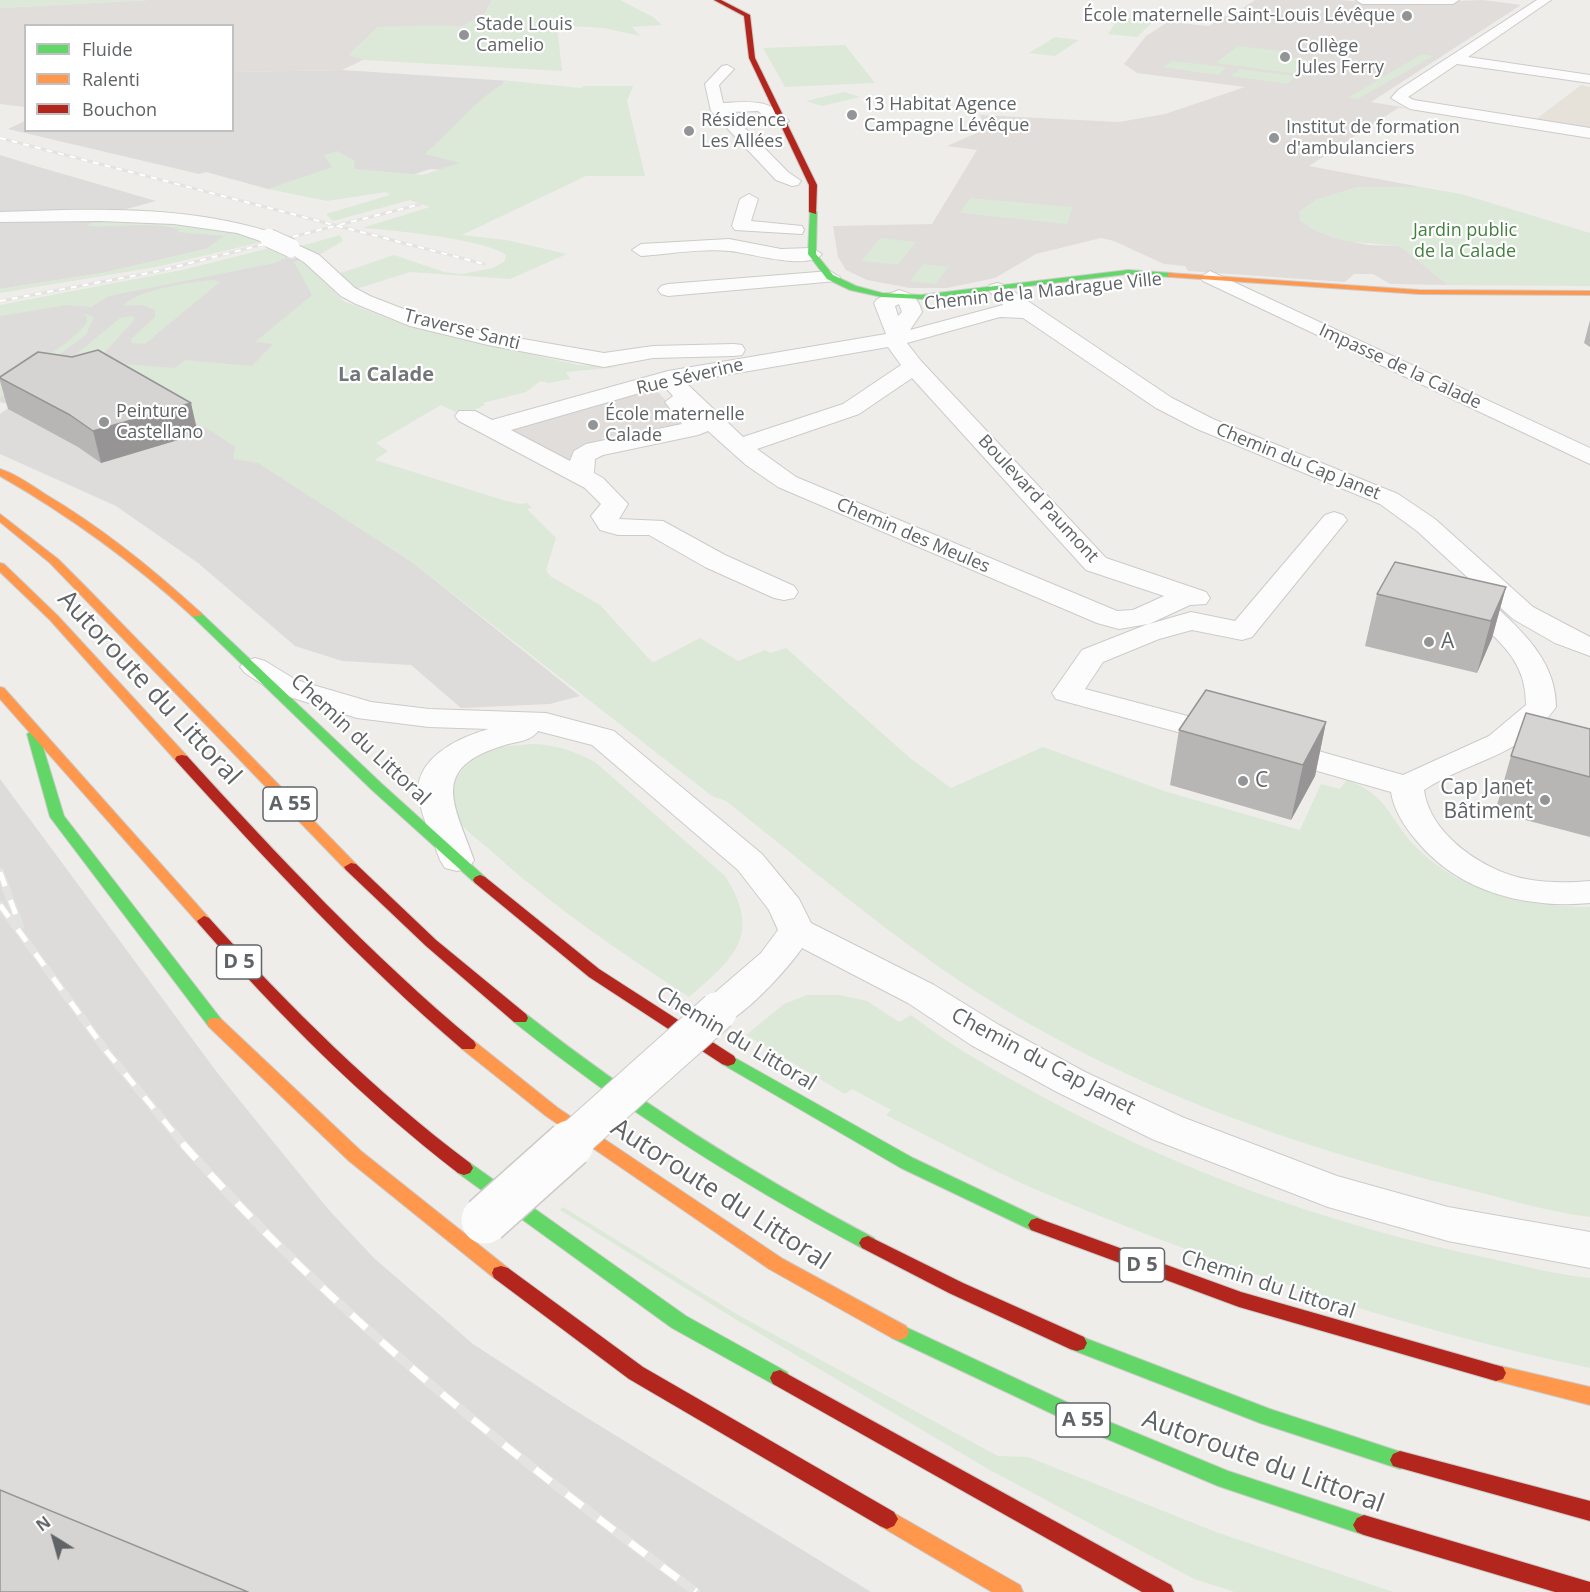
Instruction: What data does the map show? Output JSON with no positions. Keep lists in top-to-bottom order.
{
  "streets": {
    "main road": [
      "Chemin de la Madrague Ville",
      "Autoroute du Littoral",
      "Chemin du Littoral",
      "A 55",
      "D 5"
    ],
    "street": [
      "Traverse Santi",
      "Impasse de la Calade",
      "Rue Séverine",
      "Chemin du Cap Janet",
      "Boulevard Paumont",
      "Chemin des Meules"
    ]
  },
  "crossings": [
    ["Chemin de la Madrague Ville", "Impasse de la Calade"],
    ["Chemin de la Madrague Ville", "Rue Séverine"],
    ["Chemin de la Madrague Ville", "Chemin du Cap Janet"],
    ["Chemin de la Madrague Ville", "Boulevard Paumont"],
    ["Traverse Santi", "Rue Séverine"],
    ["Rue Séverine", "Boulevard Paumont"],
    ["Rue Séverine", "Chemin des Meules"],
    ["Boulevard Paumont", "Chemin des Meules"]
  ],
  "districts": ["La Calade"],
  "parks": ["Jardin public de la Calade"],
  "places": [
    "École maternelle Saint-Louis Lévêque",
    "Stade Louis Camelio",
    "Collège Jules Ferry",
    "13 Habitat Agence Campagne Lévêque",
    "Résidence Les Allées",
    "Institut de formation d'ambulanciers",
    "Peinture Castellano",
    "École maternelle Calade",
    "A",
    "C",
    "Cap Janet Bâtiment"
  ],
  "legend": ["Fluide", "Ralenti", "Bouchon"],
  "north": "top left"
}
